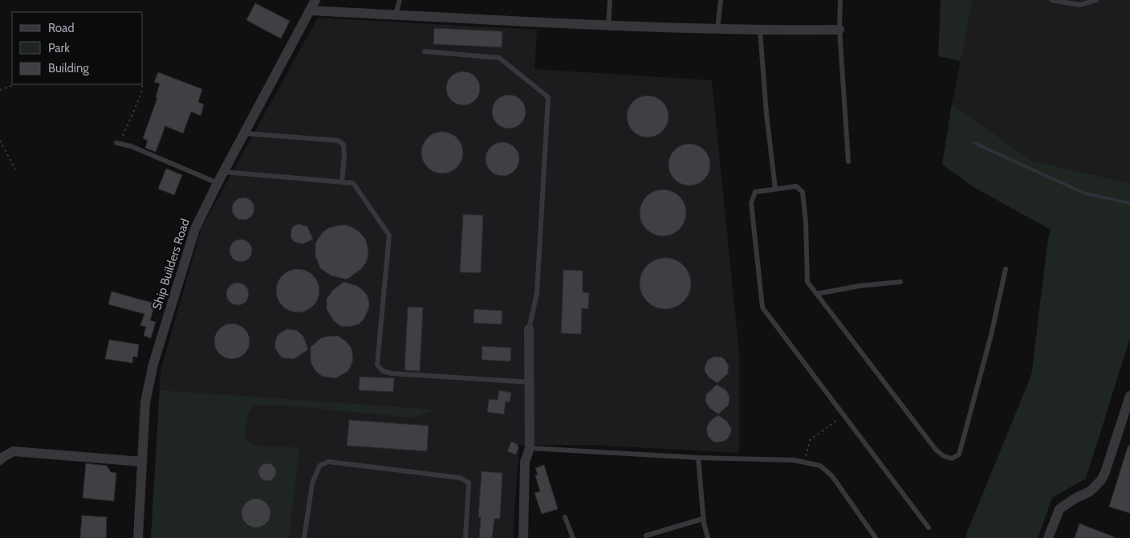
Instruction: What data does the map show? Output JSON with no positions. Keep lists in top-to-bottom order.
{
  "streets": {
    "street": ["Ship Builders Road"]
  },
  "legend": ["Road", "Park", "Building"]
}
